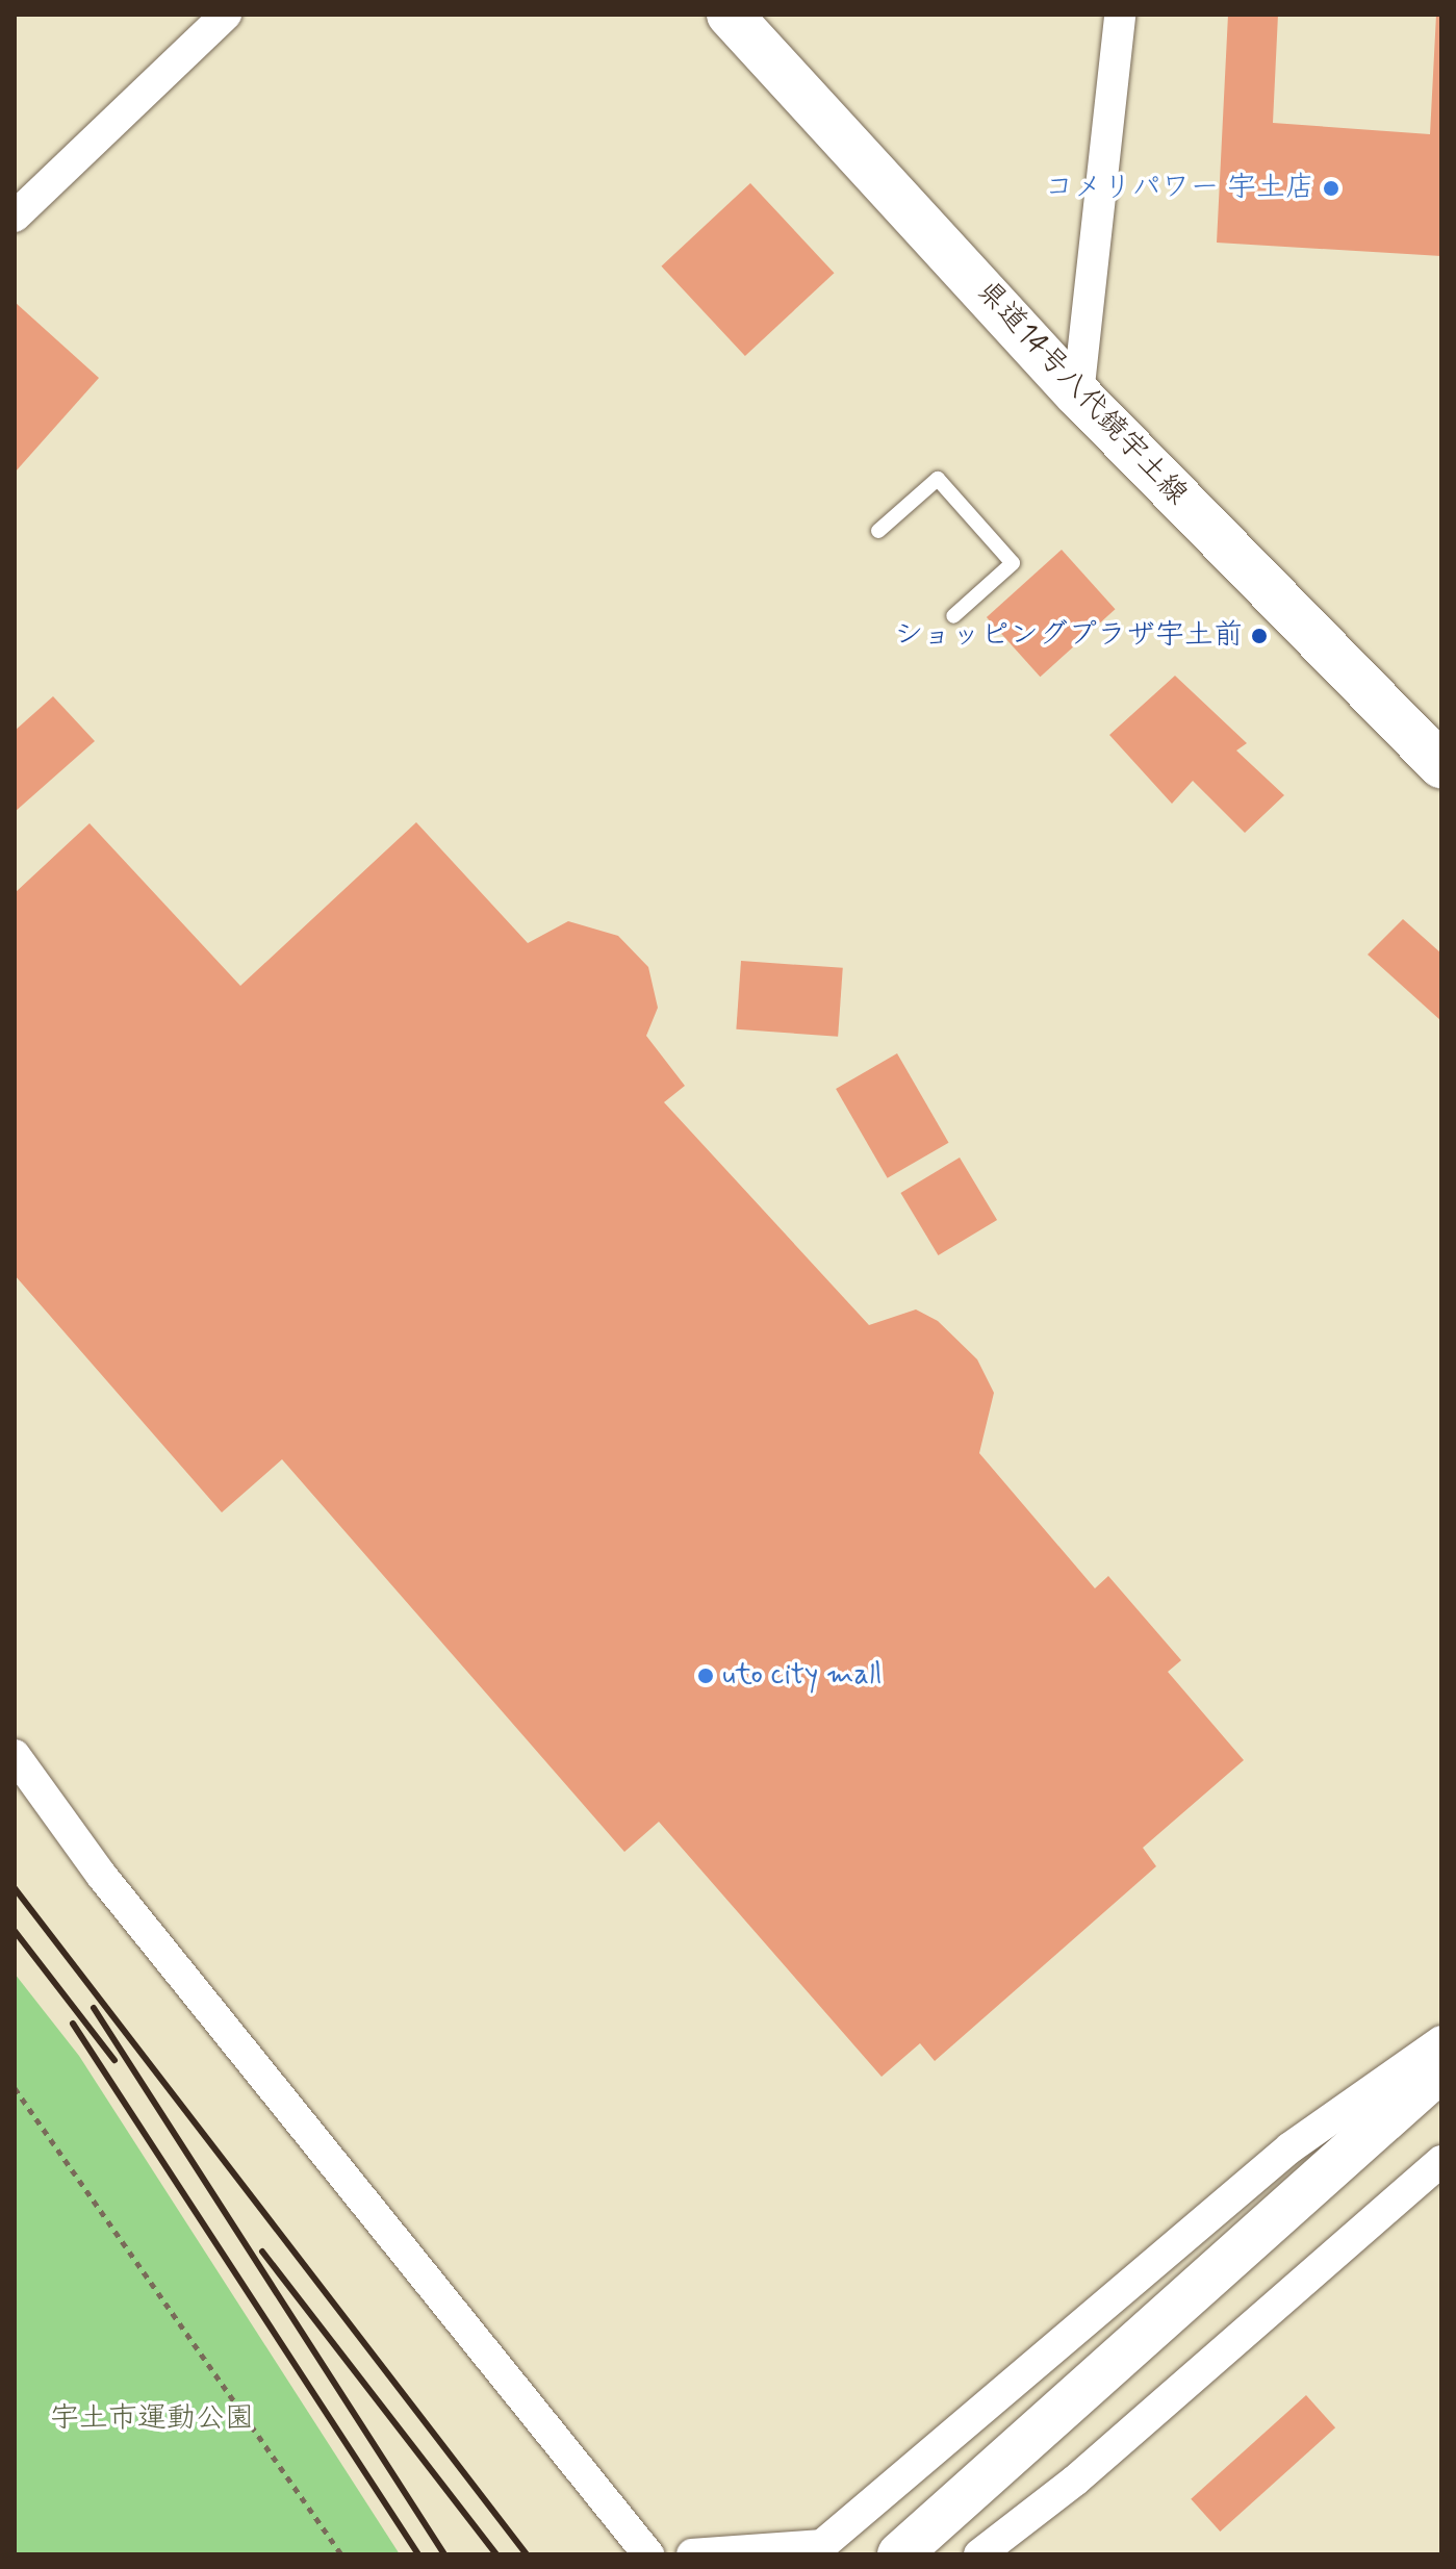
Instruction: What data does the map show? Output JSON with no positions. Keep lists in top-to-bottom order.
{
  "streets": {
    "main road": ["県道14号八代鏡宇土線"]
  },
  "parks": ["宇土市運動公園"],
  "places": ["コメリパワー 宇土店", "ショッピングプラザ宇土前", "uto city mall"]
}
